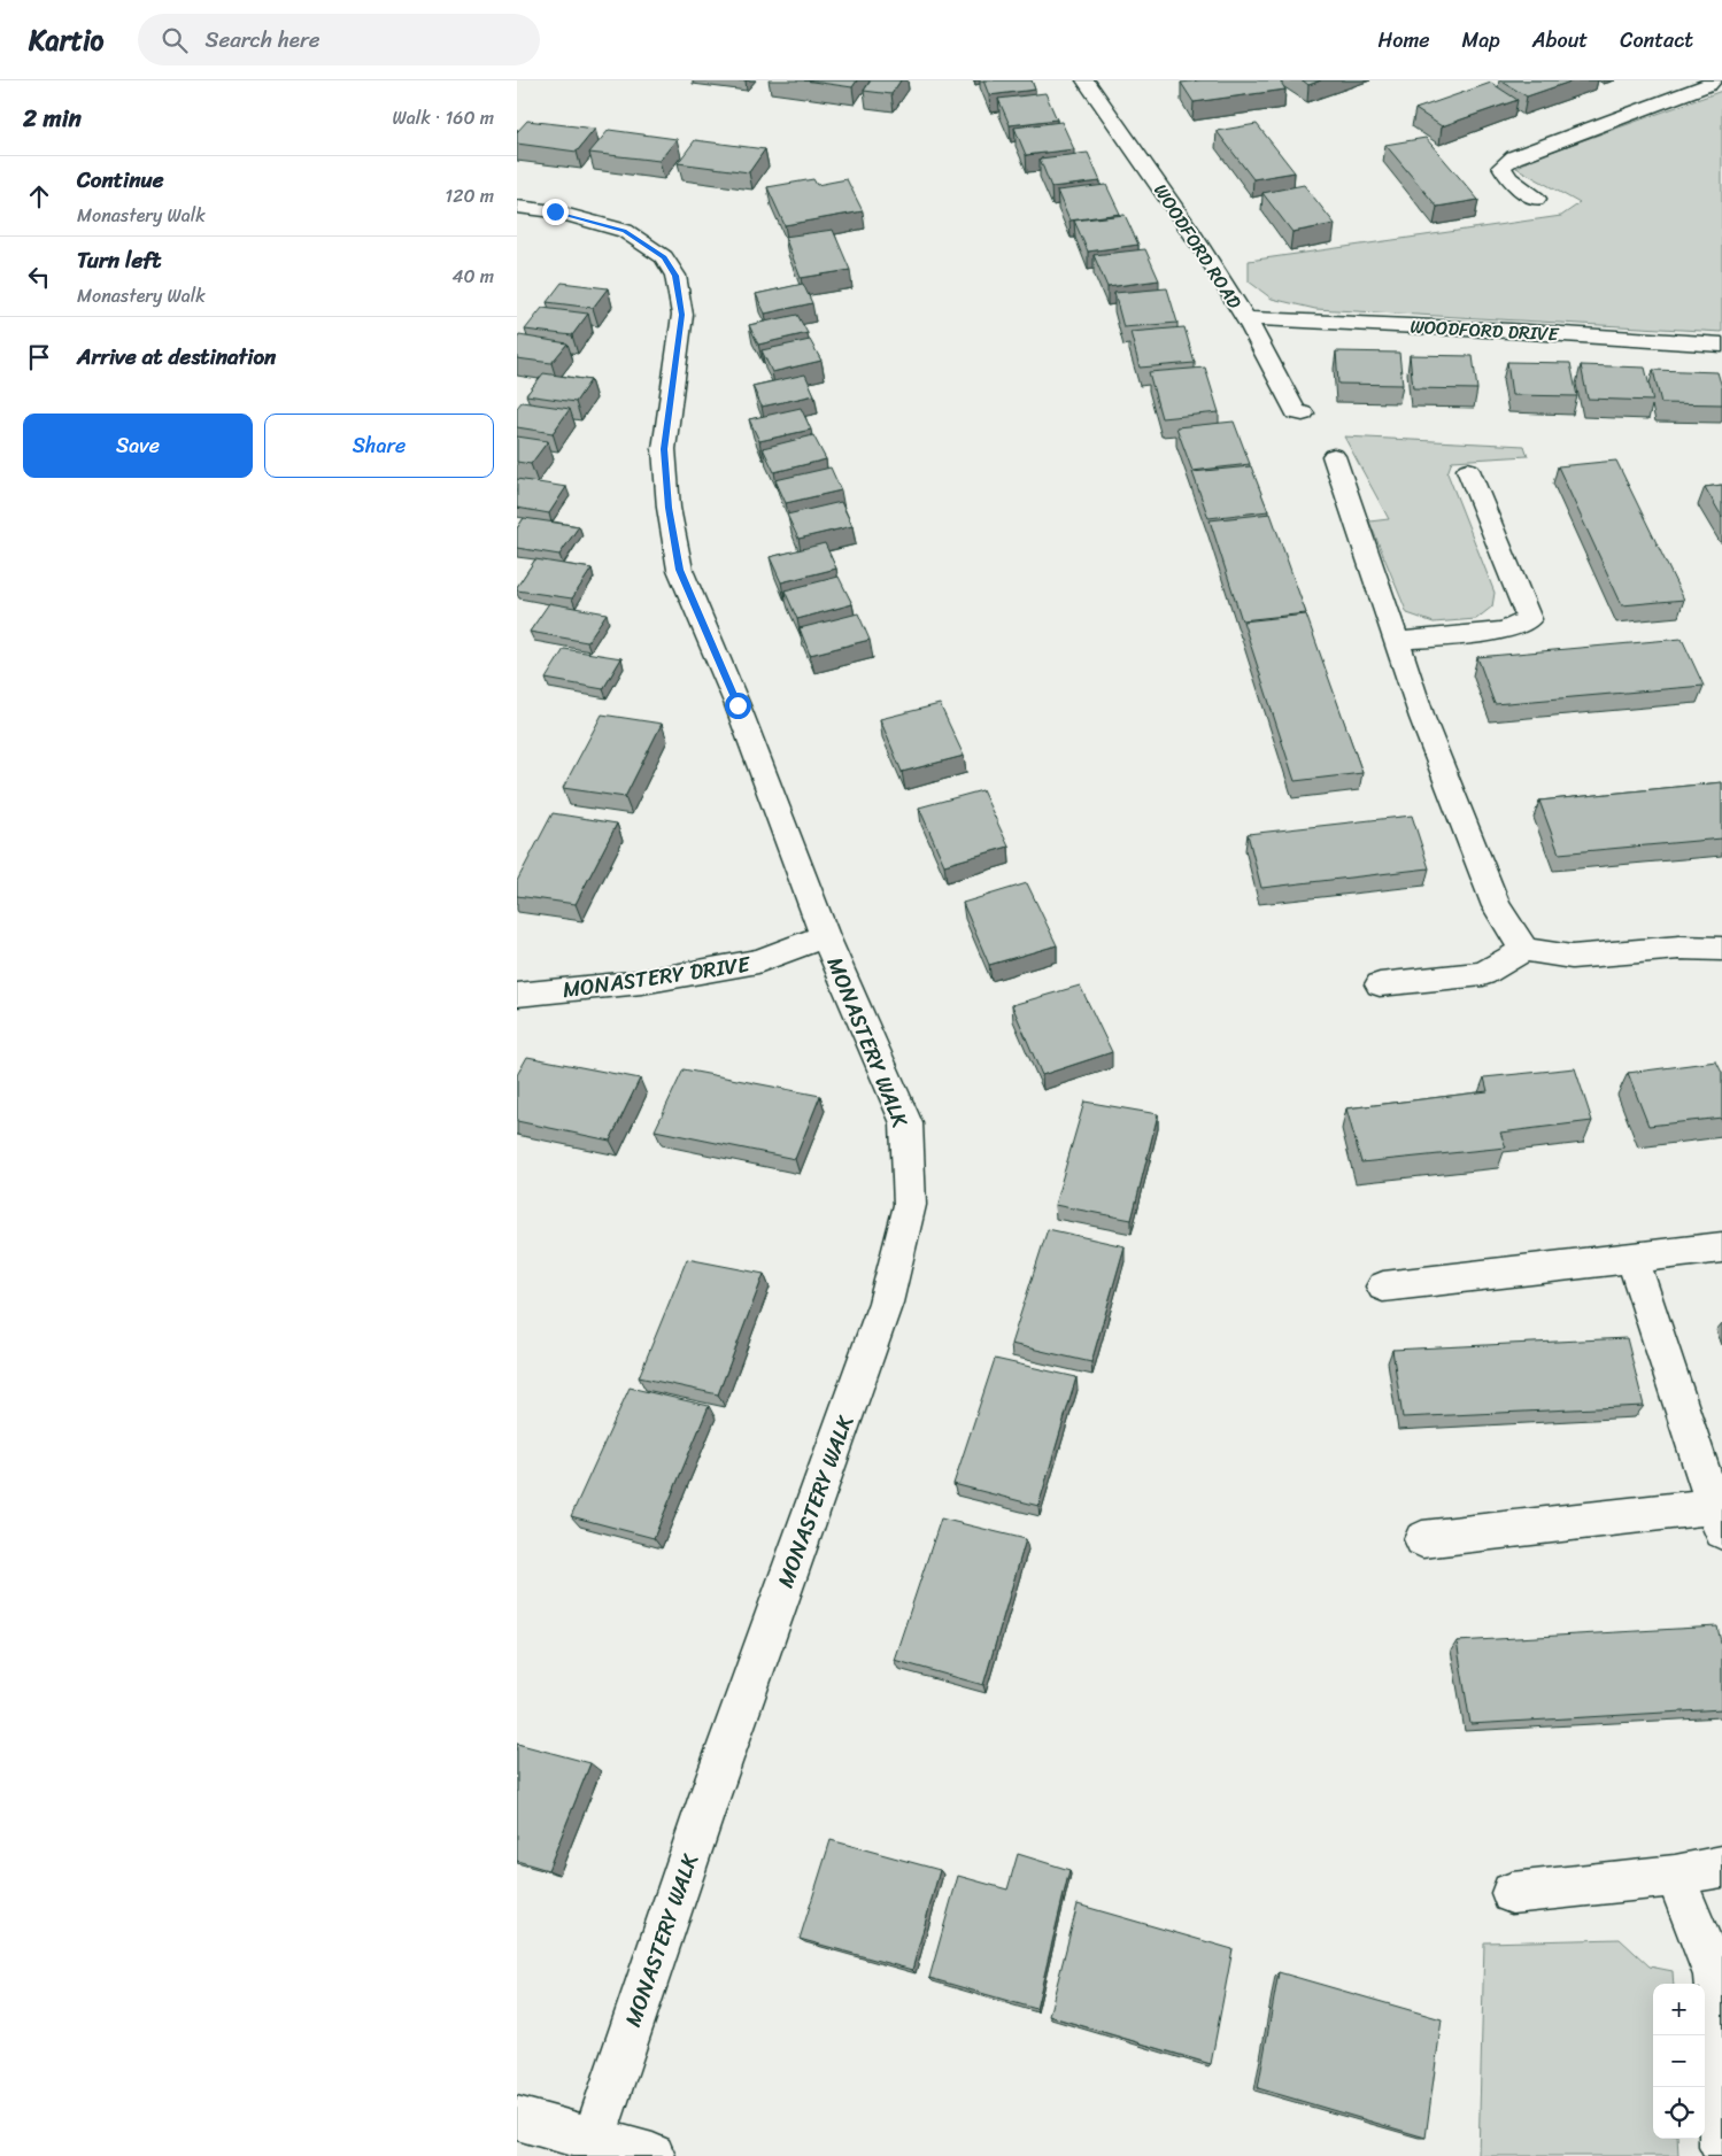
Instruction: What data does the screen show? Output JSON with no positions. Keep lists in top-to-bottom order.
{
  "streets": {
    "street": [
      "WOODFORD ROAD",
      "WOODFORD DRIVE",
      "MONASTERY DRIVE",
      "MONASTERY WALK"
    ]
  },
  "crossings": [
    ["WOODFORD ROAD", "WOODFORD DRIVE"],
    ["MONASTERY DRIVE", "MONASTERY WALK"]
  ],
  "page": {
    "header": "Kartio",
    "search": "Search here",
    "nav": [
      "Home",
      "Map",
      "About",
      "Contact"
    ],
    "heading": ["2 min", "Walk · 160 m"],
    "list": [
      ["Continue", "Monastery Walk", "120 m"],
      ["Turn left", "Monastery Walk", "40 m"],
      "Arrive at destination"
    ],
    "buttons": ["Save", "Share"],
    "map_buttons": ["+", "−"]
  }
}
